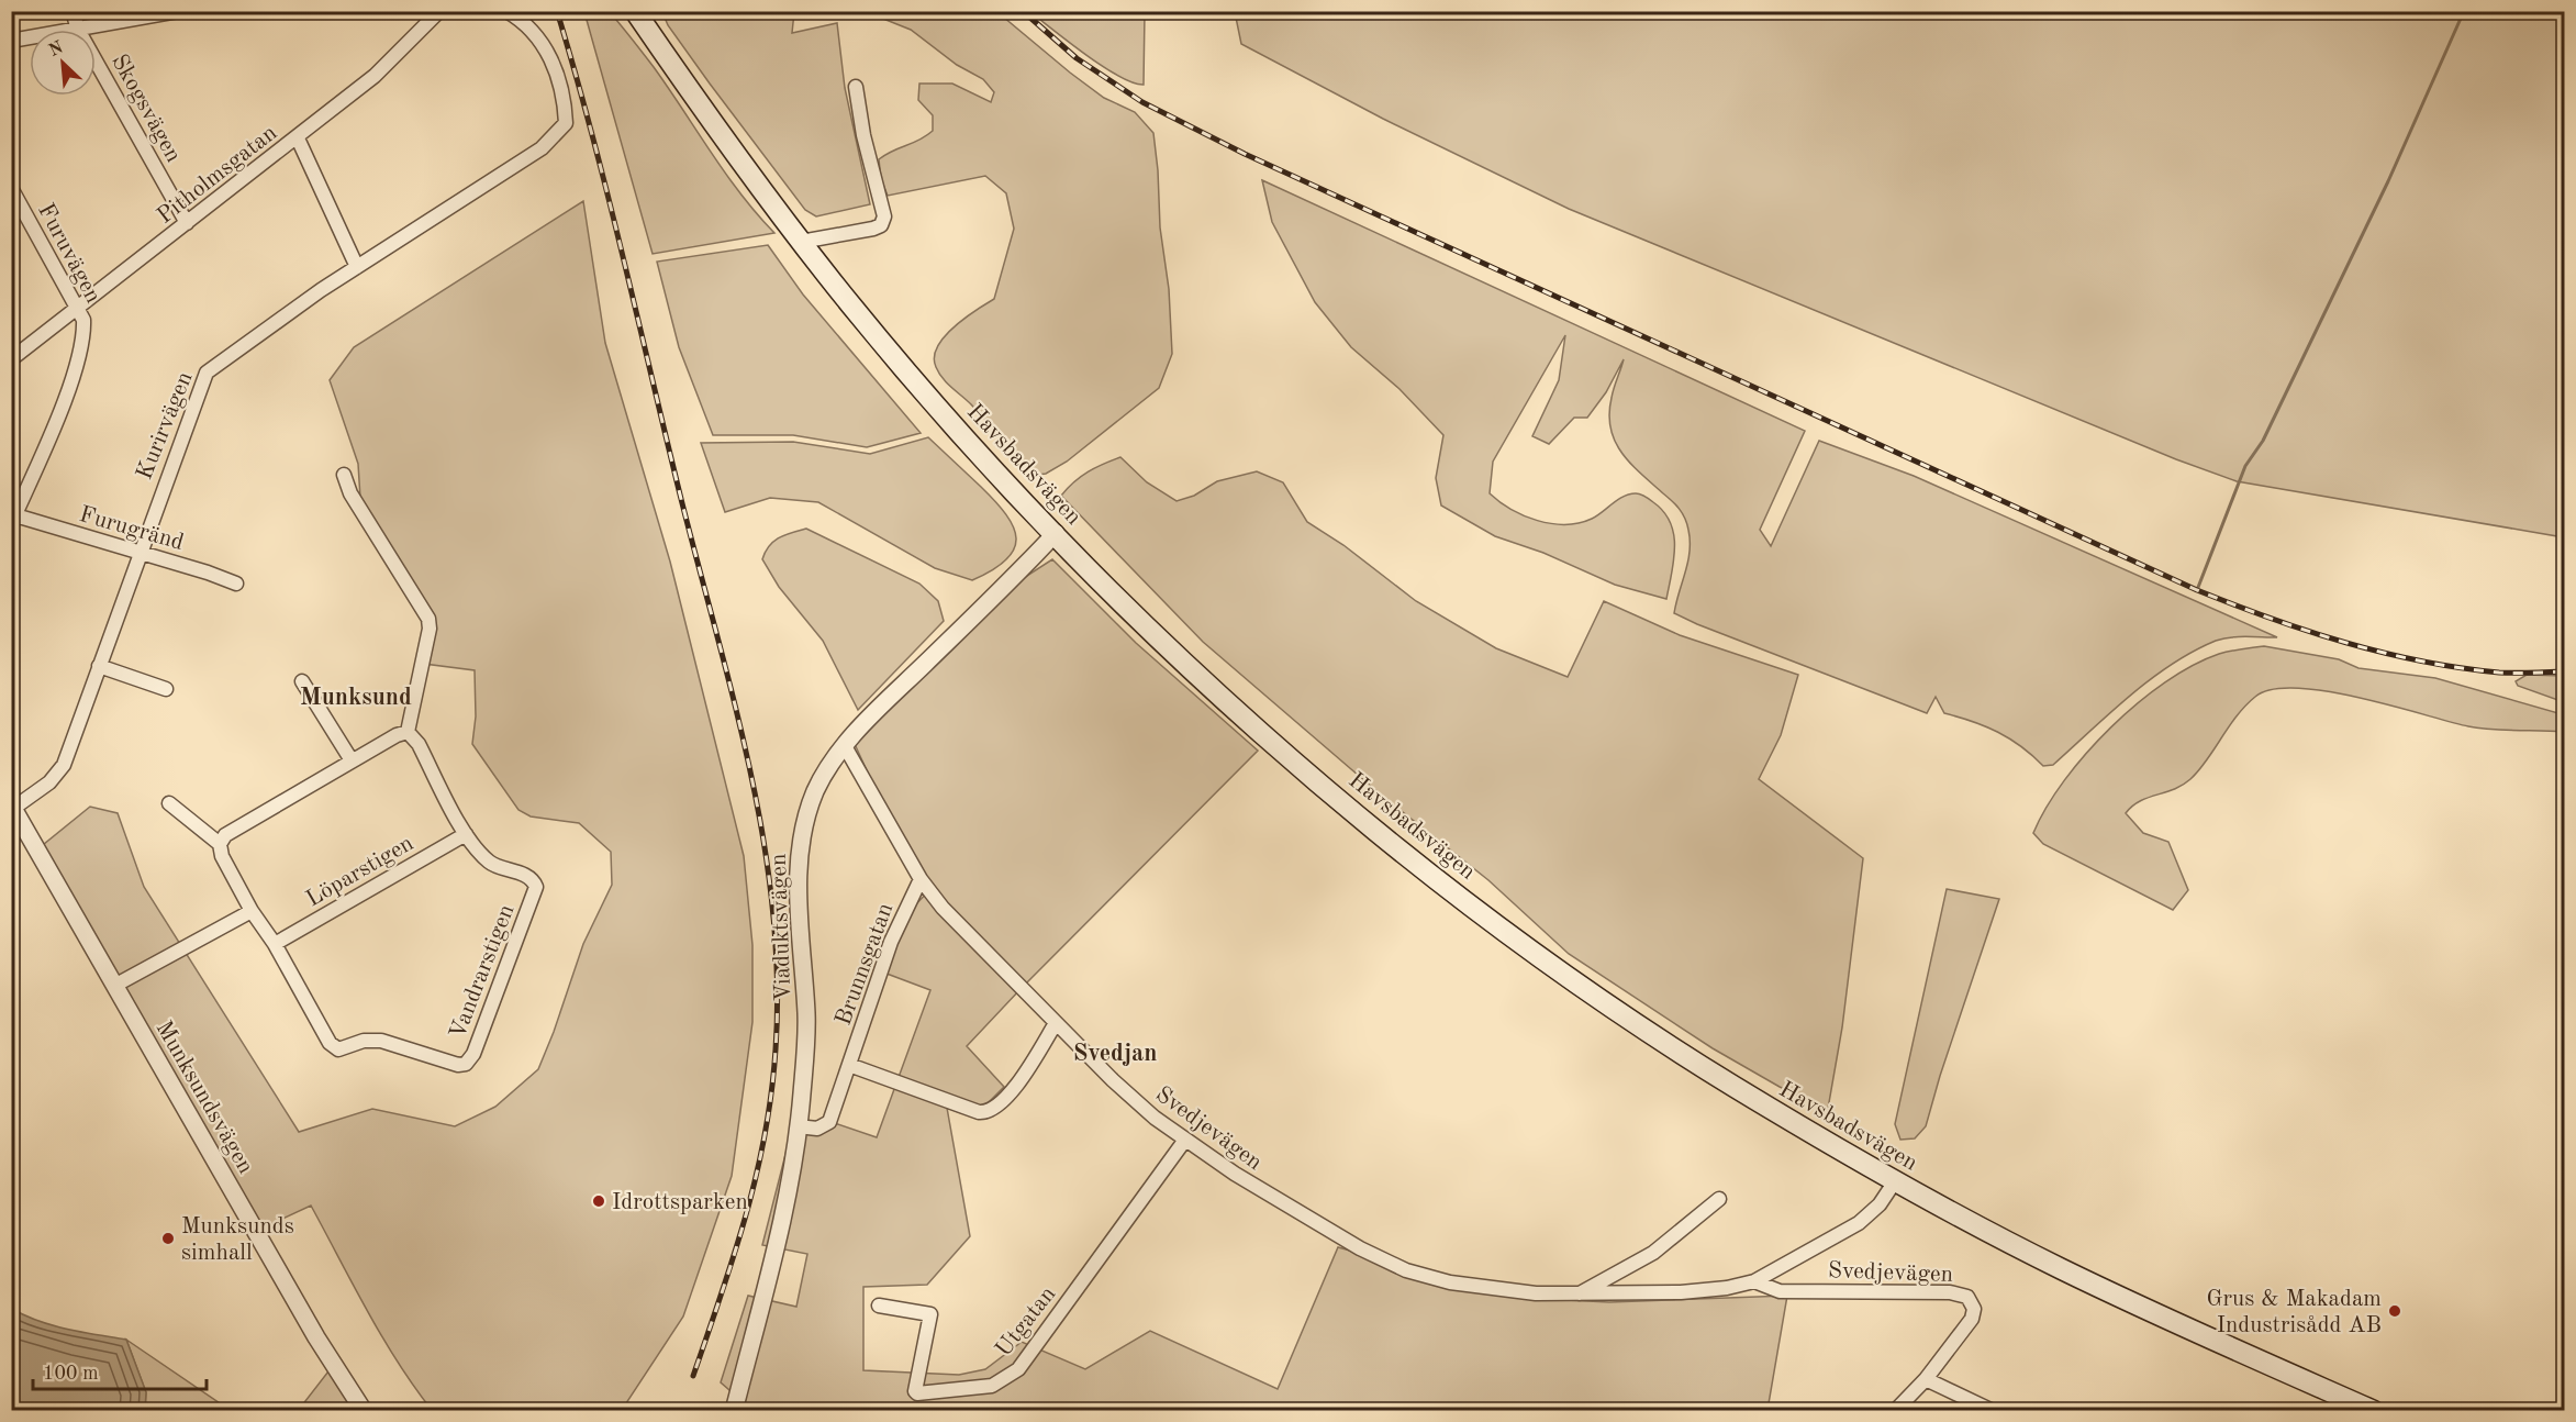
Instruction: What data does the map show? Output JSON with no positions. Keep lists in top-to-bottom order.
{
  "streets": {
    "main road": ["Havsbadsvägen"],
    "street": [
      "Skogsvägen",
      "Pitholmsgatan",
      "Furuvägen",
      "Kurirvägen",
      "Furugränd",
      "Löparstigen",
      "Viaduktsvägen",
      "Brunnsgatan",
      "Vandrarstigen",
      "Munksundsvägen",
      "Svedjevägen",
      "Utgatan"
    ]
  },
  "crossings": [
    ["Skogsvägen", "Pitholmsgatan"],
    ["Pitholmsgatan", "Furuvägen"],
    ["Furuvägen", "Furugränd"],
    ["Kurirvägen", "Furugränd"],
    ["Kurirvägen", "Munksundsvägen"],
    ["Havsbadsvägen", "Viaduktsvägen"],
    ["Havsbadsvägen", "Svedjevägen"],
    ["Löparstigen", "Vandrarstigen"],
    ["Viaduktsvägen", "Brunnsgatan"],
    ["Viaduktsvägen", "Svedjevägen"],
    ["Brunnsgatan", "Svedjevägen"],
    ["Svedjevägen", "Utgatan"]
  ],
  "districts": ["Munksund", "Svedjan"],
  "places": ["Idrottsparken", "Munksunds simhall", "Grus & Makadam Industrisådd AB"],
  "scale_bar": "100 m",
  "north": "top left"
}
